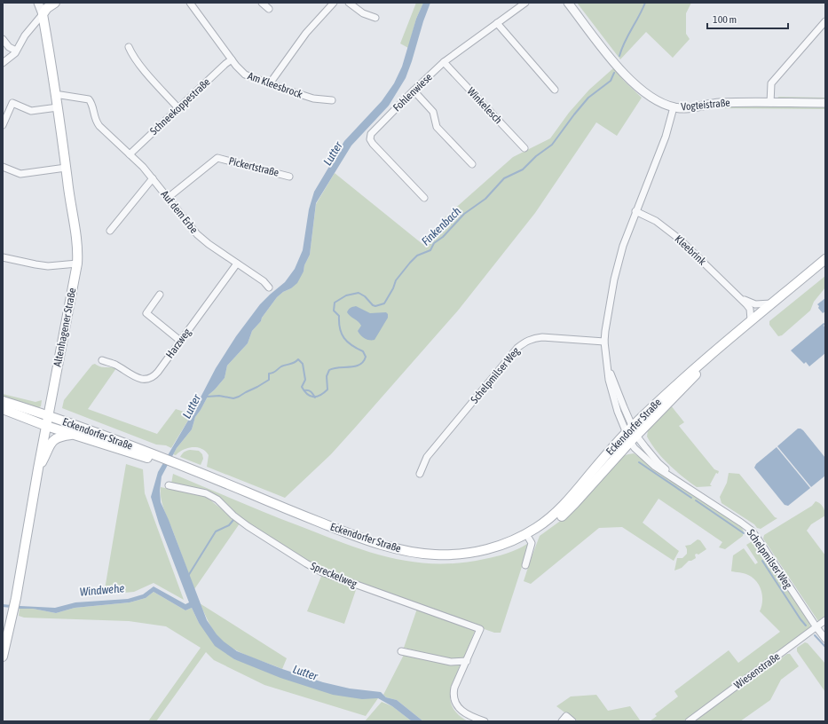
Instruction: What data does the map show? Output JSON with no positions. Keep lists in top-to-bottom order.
{
  "streets": {
    "main road": ["Altenhagener Straße", "Eckendorfer Straße"],
    "street": [
      "Am Kleesbrock",
      "Fohlenwiese",
      "Vogteistraße",
      "Winkelesch",
      "Schneekoppestraße",
      "Pickertstraße",
      "Auf dem Erbe",
      "Kleebrink",
      "Harzweg",
      "Schelpmilser Weg",
      "Spreckelweg",
      "Wiesenstraße"
    ]
  },
  "crossings": [
    ["Am Kleesbrock", "Schneekoppestraße"],
    ["Fohlenwiese", "Winkelesch"],
    ["Vogteistraße", "Schelpmilser Weg"],
    ["Schneekoppestraße", "Auf dem Erbe"],
    ["Pickertstraße", "Auf dem Erbe"],
    ["Auf dem Erbe", "Altenhagener Straße"],
    ["Auf dem Erbe", "Harzweg"],
    ["Kleebrink", "Schelpmilser Weg"],
    ["Kleebrink", "Eckendorfer Straße"],
    ["Altenhagener Straße", "Eckendorfer Straße"],
    ["Schelpmilser Weg", "Eckendorfer Straße"],
    ["Schelpmilser Weg", "Wiesenstraße"]
  ],
  "water": ["Lutter", "Finkenbach", "Windwehe"],
  "scale_bar": "100 m"
}
